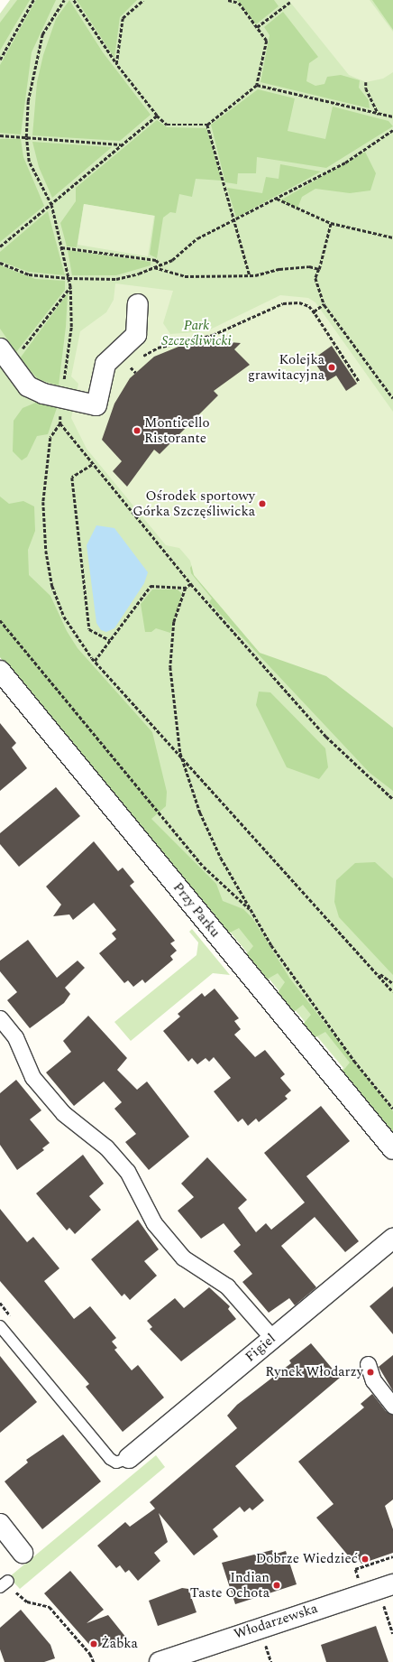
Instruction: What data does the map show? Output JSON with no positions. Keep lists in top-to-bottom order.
{
  "streets": {
    "street": ["Przy Parku", "Figiel", "Włodarzewska"]
  },
  "parks": ["Park Szczęśliwicki"],
  "places": [
    "Kolejka grawitacyjna",
    "Monticello Ristorante",
    "Ośrodek sportowy Górka Szczęśliwicka",
    "Rynek Włodarzy",
    "Dobrze Wiedzieć",
    "Indian Taste Ochota",
    "Żabka"
  ]
}
